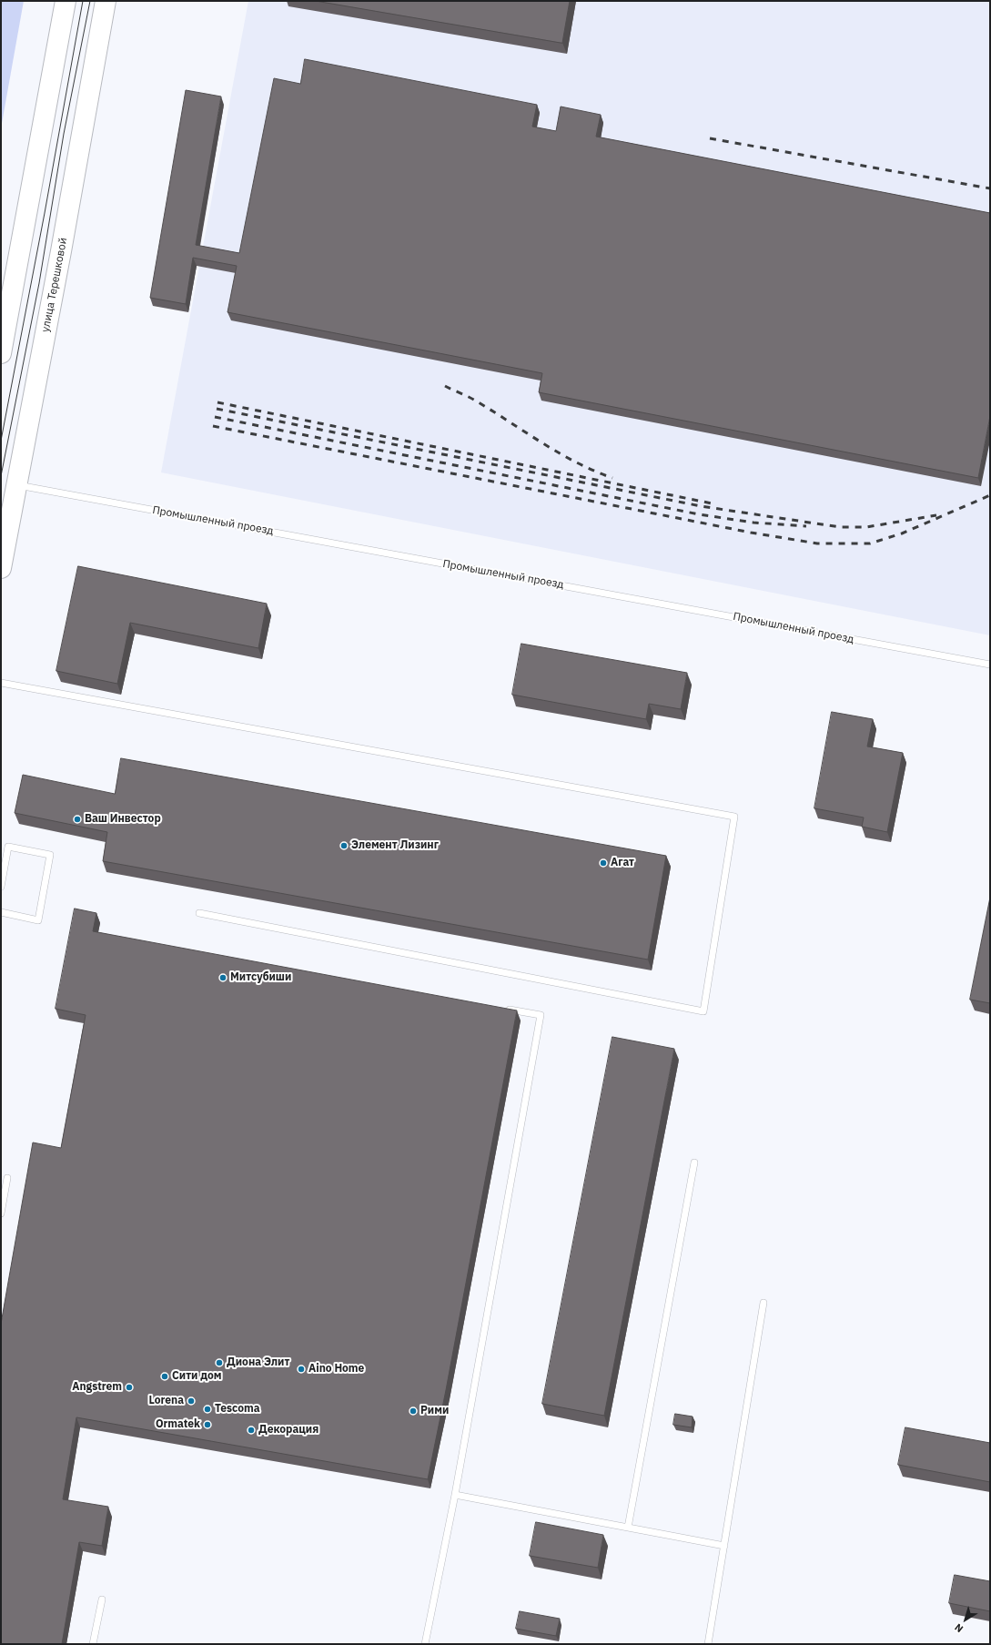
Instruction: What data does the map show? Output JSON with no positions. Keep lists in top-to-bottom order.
{
  "streets": {
    "main road": ["улица Терешковой"],
    "lane": ["Промышленный проезд"]
  },
  "crossings": [
    ["улица Терешковой", "Промышленный проезд"]
  ],
  "places": [
    "Ваш Инвестор",
    "Элемент Лизинг",
    "Агат",
    "Митсубиши",
    "Диона Элит",
    "Aino Home",
    "Сити дом",
    "Angstrem",
    "Lorena",
    "Tescoma",
    "Рими",
    "Ormatek",
    "Декорация"
  ],
  "north": "bottom left"
}
